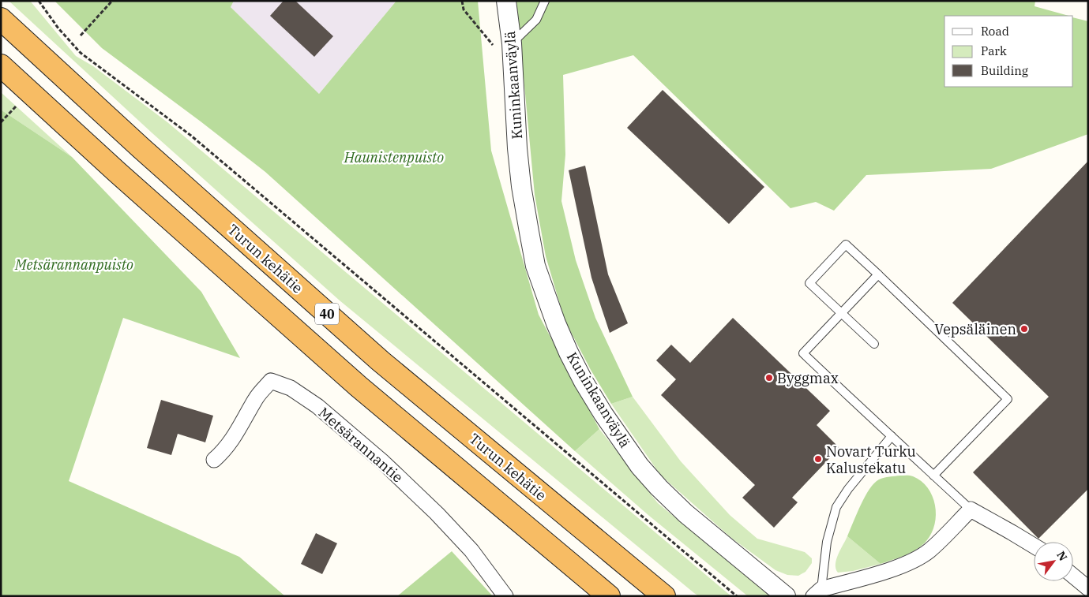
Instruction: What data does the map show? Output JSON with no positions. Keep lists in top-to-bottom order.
{
  "streets": {
    "highway": ["Turun kehätie", "40"],
    "street": ["Kuninkaanväylä", "Metsärannantie"]
  },
  "parks": ["Haunistenpuisto", "Metsärannanpuisto"],
  "places": ["Vepsäläinen", "Byggmax", "Novart Turku Kalustekatu"],
  "legend": ["Road", "Park", "Building"],
  "north": "top right"
}
